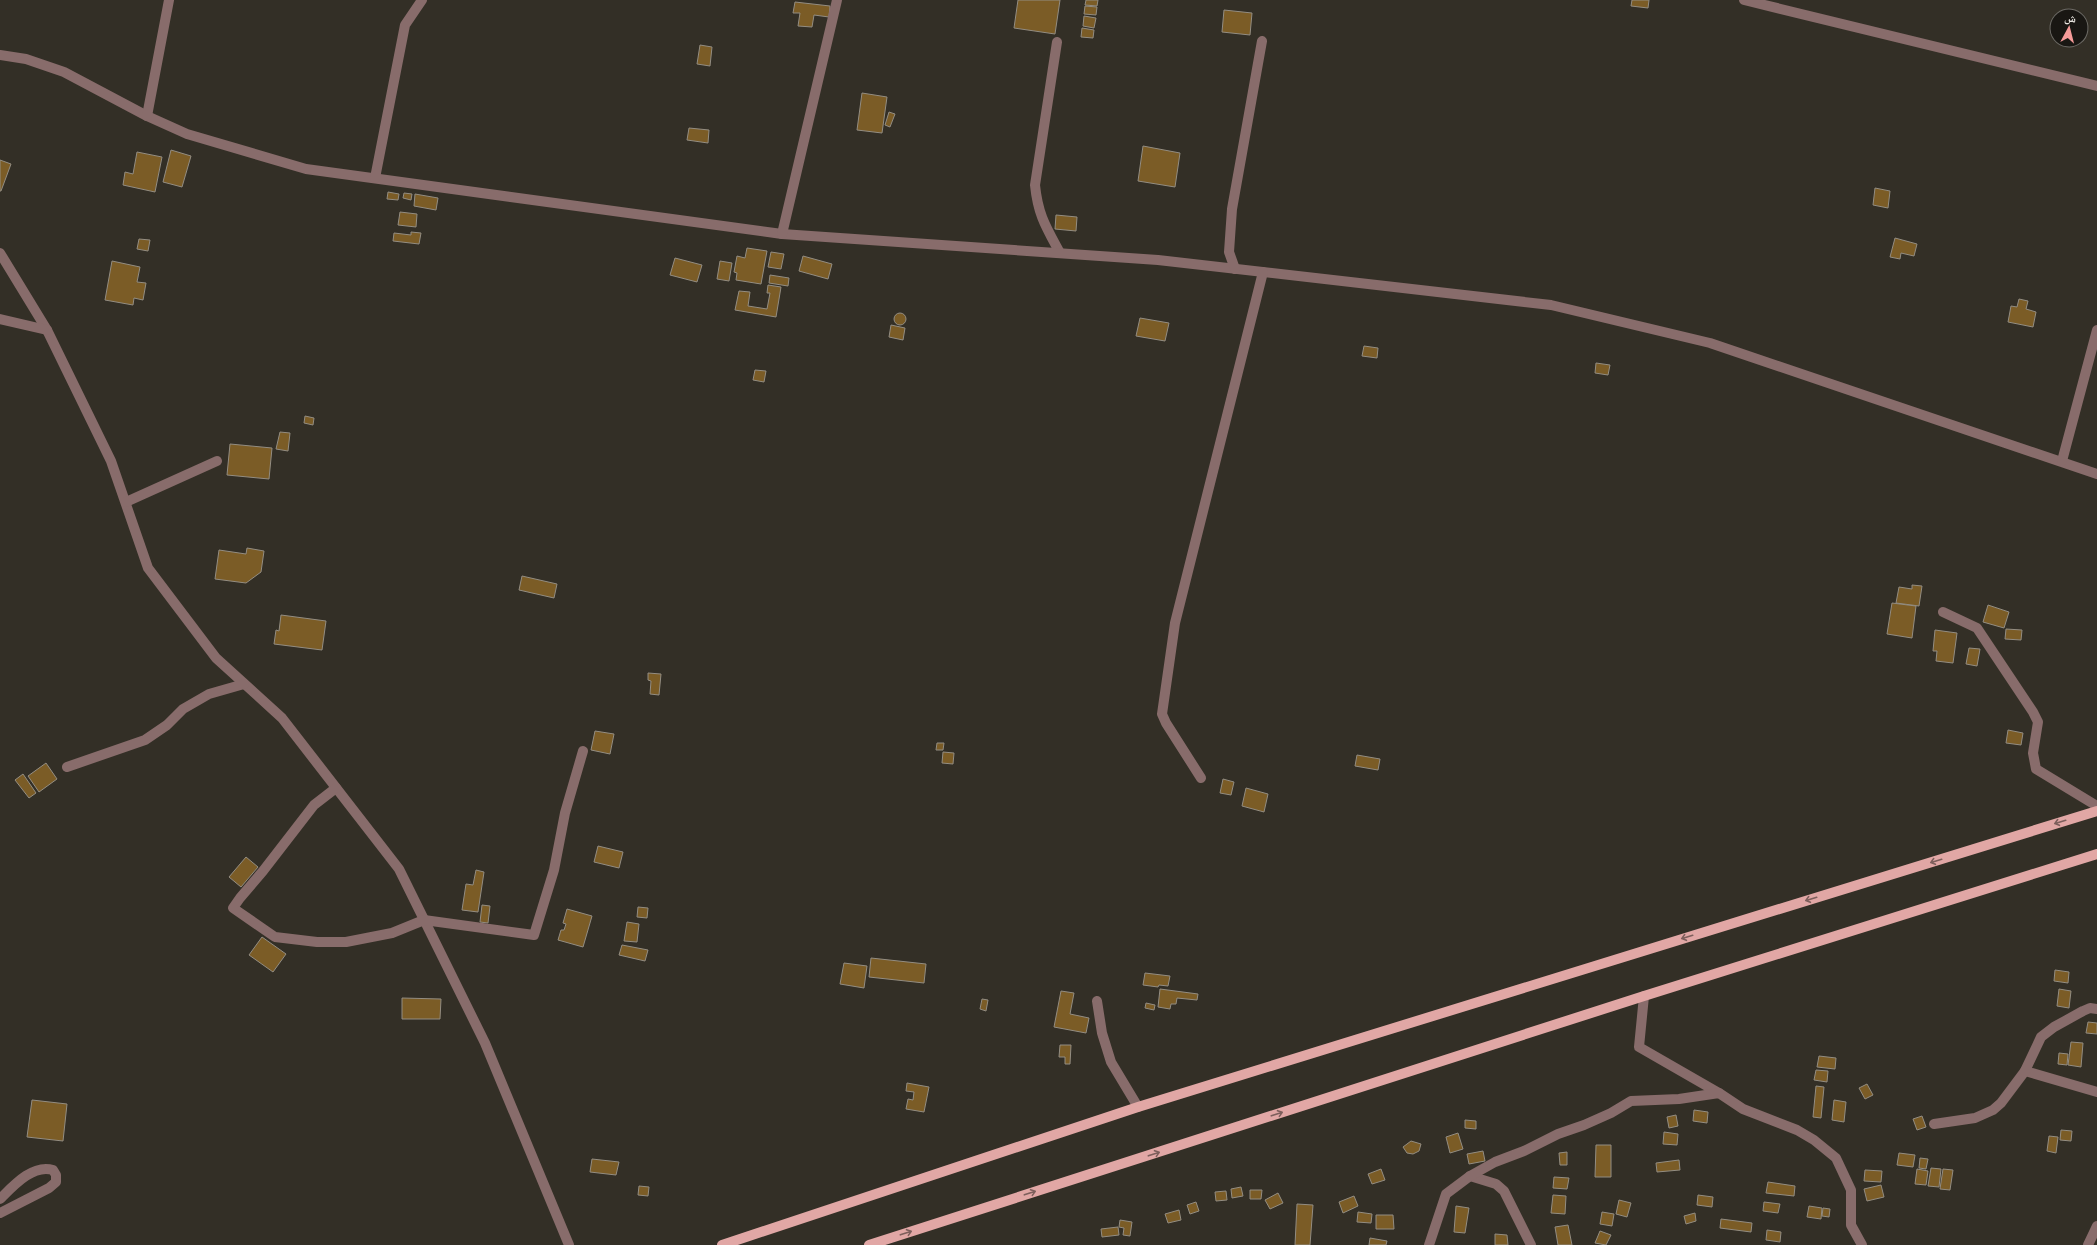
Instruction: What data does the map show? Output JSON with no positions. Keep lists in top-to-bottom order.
{
  "north": "top"
}
